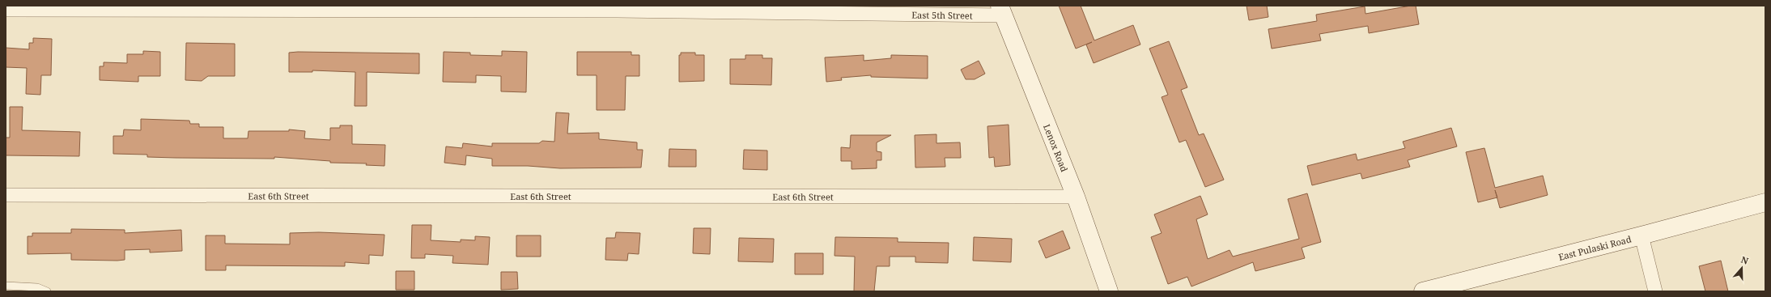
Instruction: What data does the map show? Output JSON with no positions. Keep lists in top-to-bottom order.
{
  "streets": {
    "main road": ["Lenox Road", "East Pulaski Road"],
    "street": ["East 5th Street", "East 6th Street"]
  },
  "crossings": [
    ["East 5th Street", "Lenox Road"],
    ["Lenox Road", "East 6th Street"]
  ],
  "north": "top"
}
